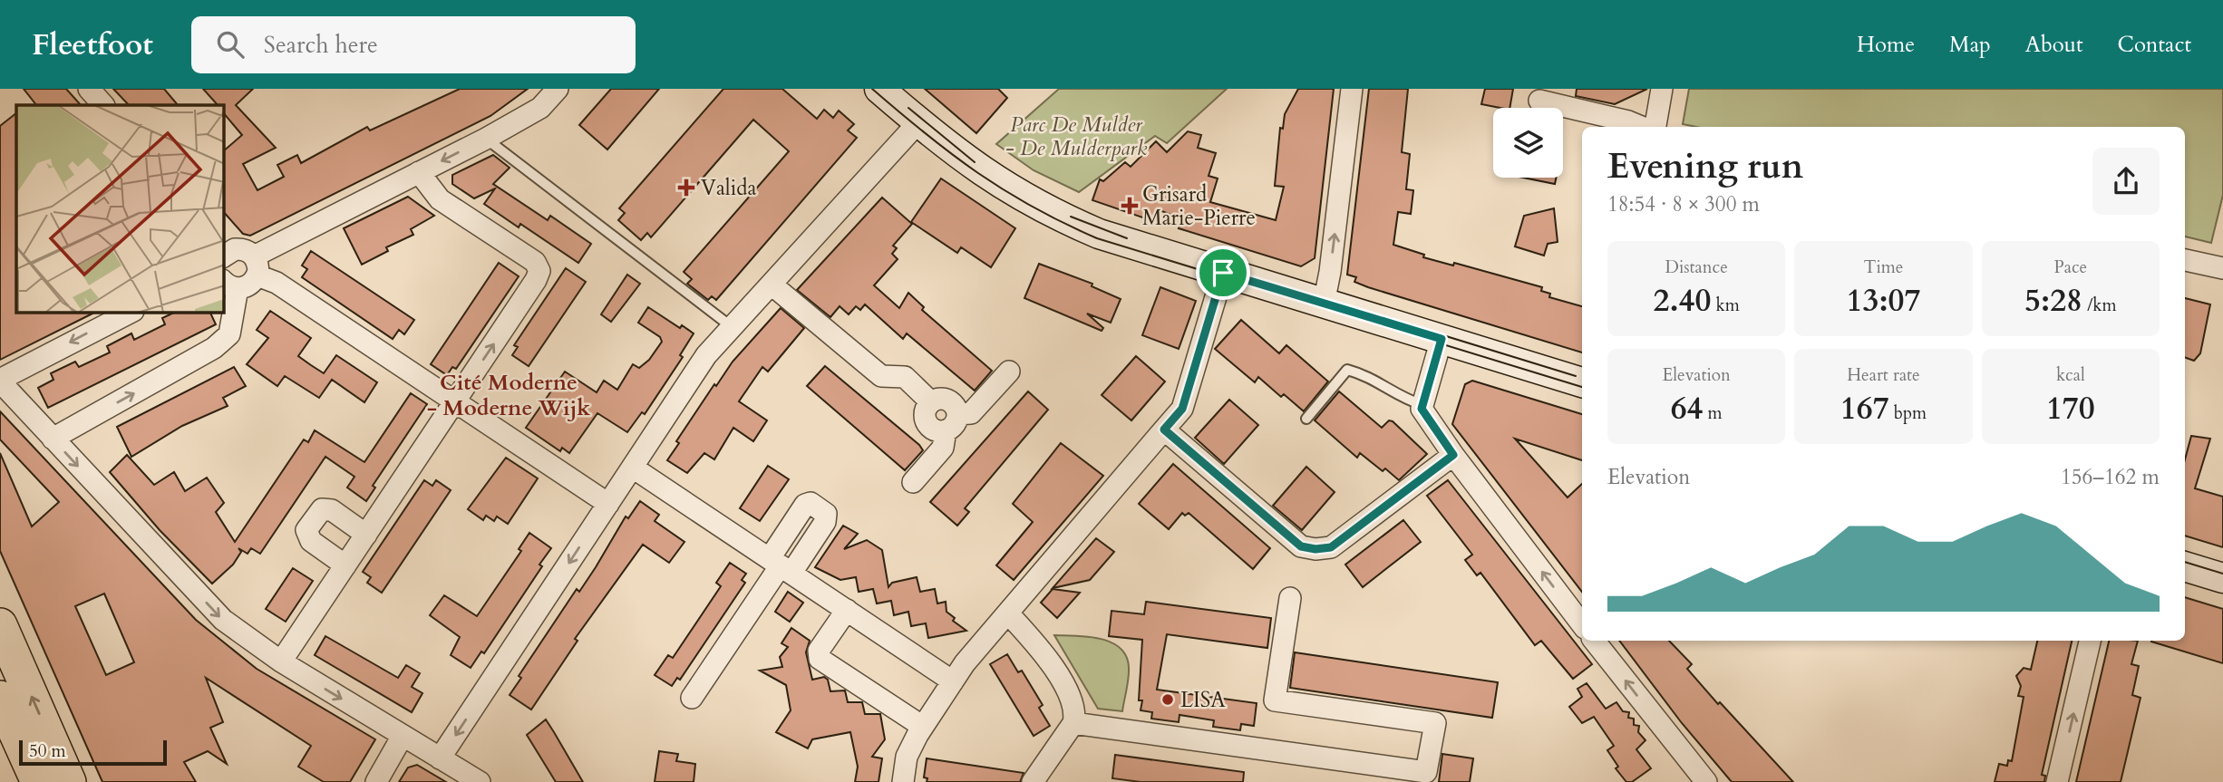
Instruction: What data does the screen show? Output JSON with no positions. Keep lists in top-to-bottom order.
{
  "districts": ["Cité Moderne - Moderne Wijk"],
  "parks": ["Parc De Mulder - De Mulderpark"],
  "places": {
    "health": ["Valida", "Grisard Marie-Pierre"],
    "other": ["LISA"]
  },
  "scale_bar": "50 m",
  "page": {
    "header": "Fleetfoot",
    "search": "Search here",
    "nav": [
      "Home",
      "Map",
      "About",
      "Contact"
    ],
    "heading": ["Evening run", "18:54 · 8 × 300 m"],
    "stats": [
      ["Distance", "2.40 km"],
      ["Time", "13:07"],
      ["Pace", "5:28 /km"],
      ["Elevation", "64 m"],
      ["Heart rate", "167 bpm"],
      ["kcal", "170"]
    ],
    "chart": ["Elevation", "156–162 m"],
    "scale": "50 m"
  }
}
